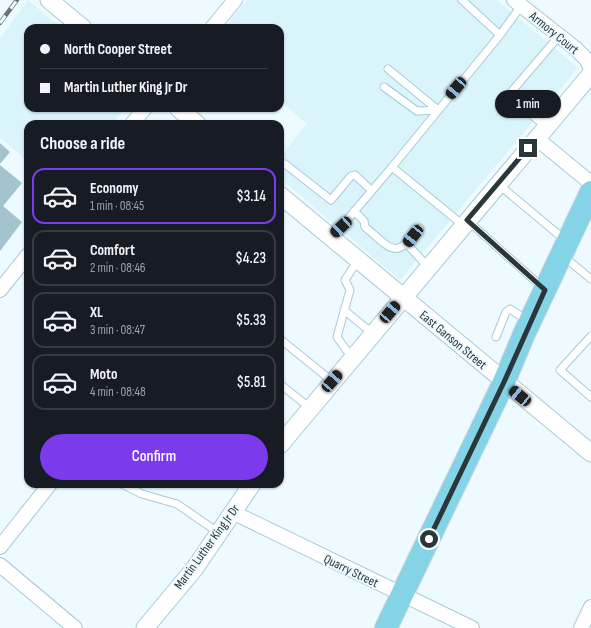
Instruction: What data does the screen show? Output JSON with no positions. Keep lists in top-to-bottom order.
{
  "streets": {
    "street": [
      "Armory Court",
      "East Ganson Street",
      "Martin Luther King Jr Dr",
      "Quarry Street"
    ]
  },
  "crossings": [
    ["Martin Luther King Jr Dr", "Quarry Street"]
  ],
  "page": {
    "banner": ["North Cooper Street", "Martin Luther King Jr Dr"],
    "bubble": "1 min",
    "heading": "Choose a ride",
    "list": [
      {
        "name": "Economy",
        "note": "1 min · 08:45",
        "value": "$3.14"
      },
      {
        "name": "Comfort",
        "note": "2 min · 08:46",
        "value": "$4.23"
      },
      {
        "name": "XL",
        "note": "3 min · 08:47",
        "value": "$5.33"
      },
      {
        "name": "Moto",
        "note": "4 min · 08:48",
        "value": "$5.81"
      }
    ],
    "buttons": "Confirm"
  }
}
